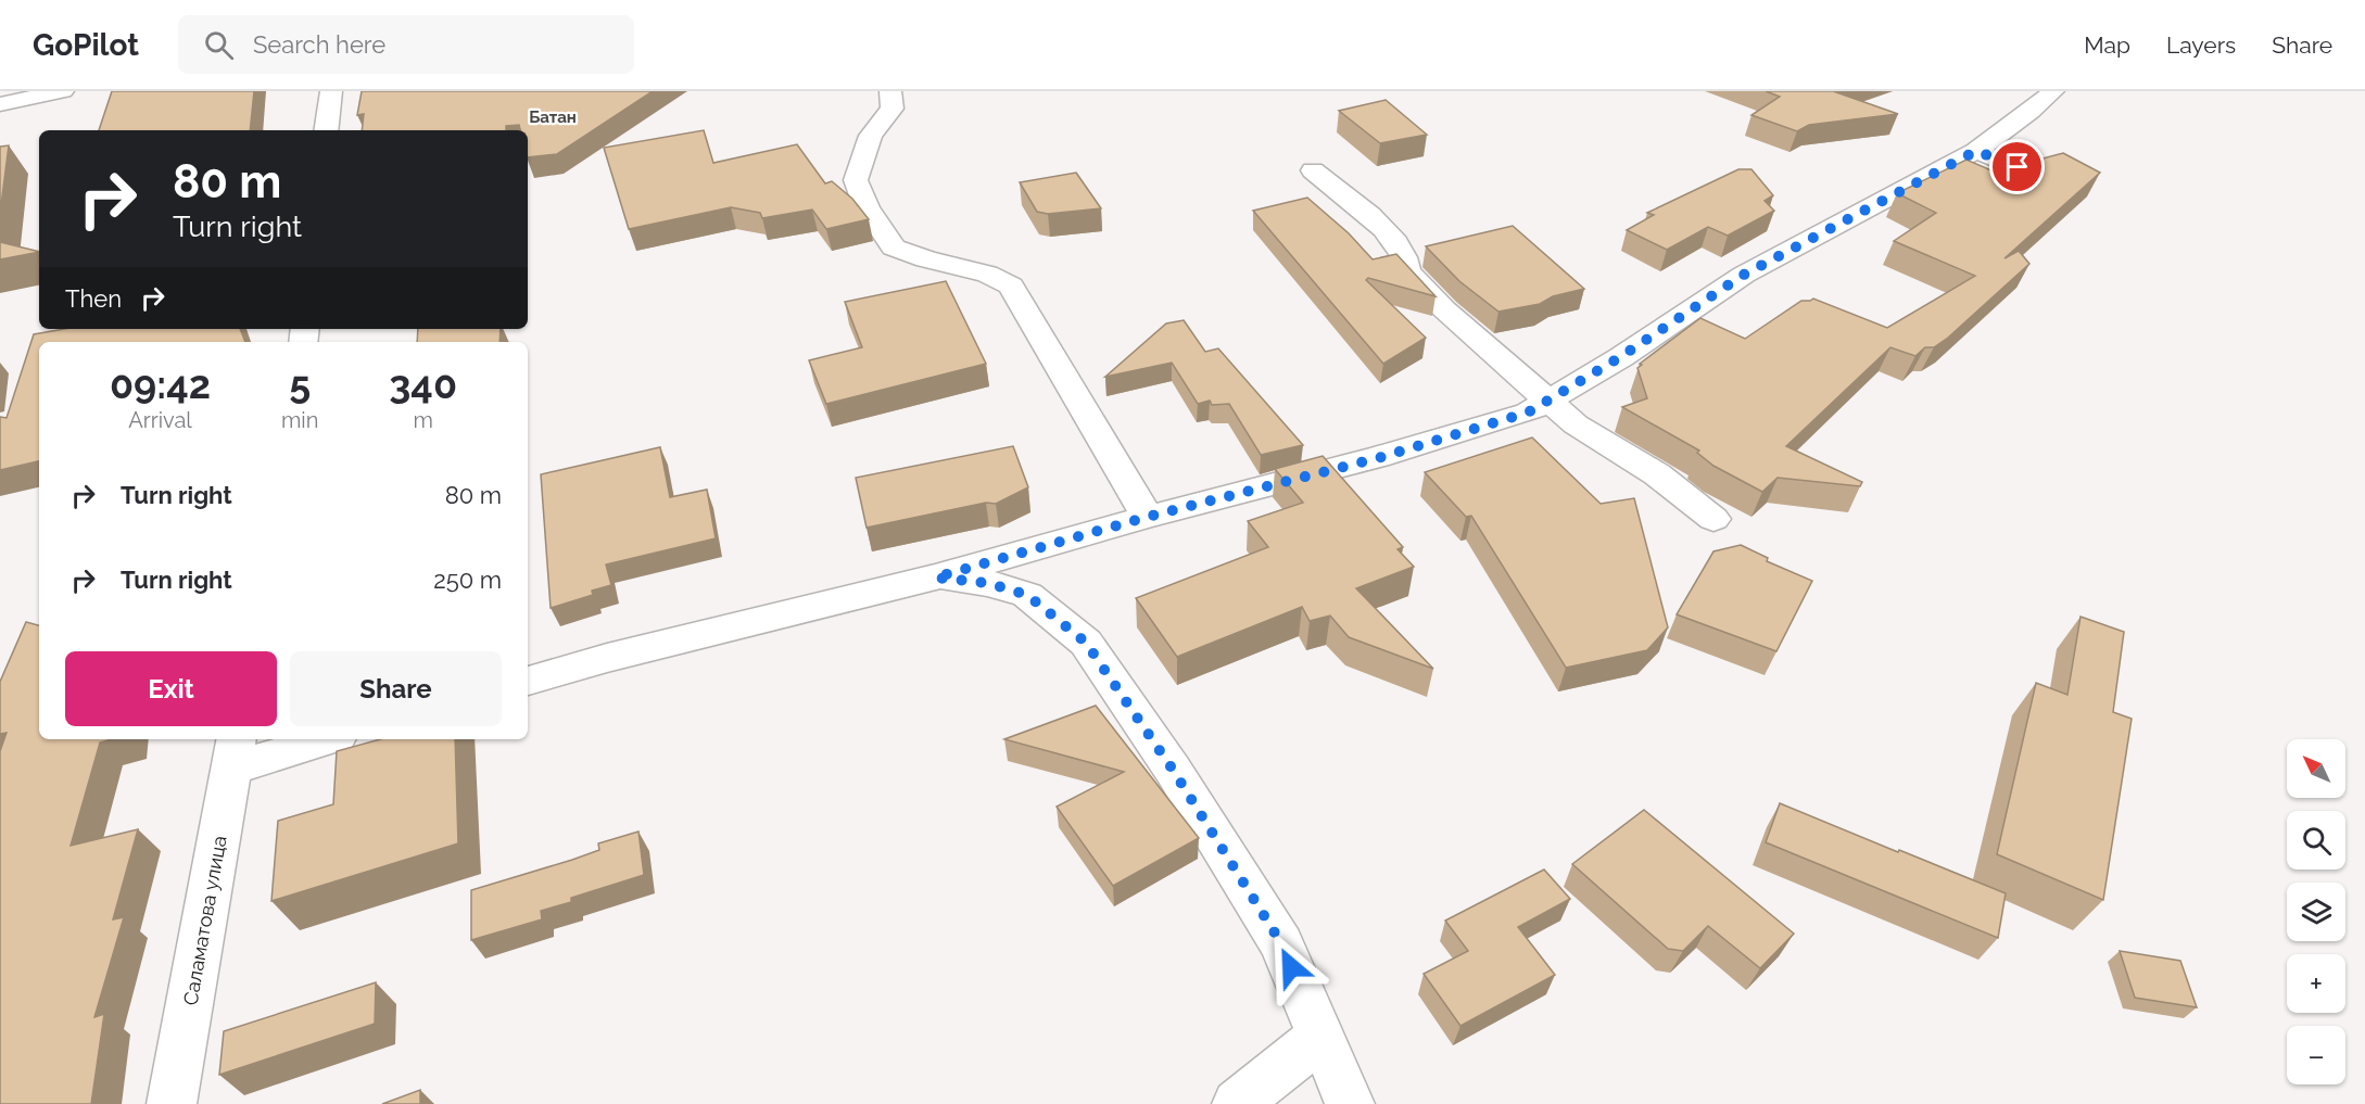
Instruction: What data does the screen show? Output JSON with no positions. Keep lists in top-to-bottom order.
{
  "streets": {
    "street": ["Саламатова улица"]
  },
  "districts": ["Батан"],
  "north": "top left",
  "page": {
    "header": "GoPilot",
    "search": "Search here",
    "nav": ["Map", "Layers", "Share"],
    "turn": ["80 m", "Turn right"],
    "then": "Then",
    "eta": [
      "09:42",
      "Arrival",
      "5",
      "min",
      "340",
      "m"
    ],
    "list": [
      {
        "name": "Turn right",
        "value": "80 m"
      },
      {
        "name": "Turn right",
        "value": "250 m"
      }
    ],
    "buttons": ["Exit", "Share"],
    "map_buttons": ["+", "−"]
  }
}
